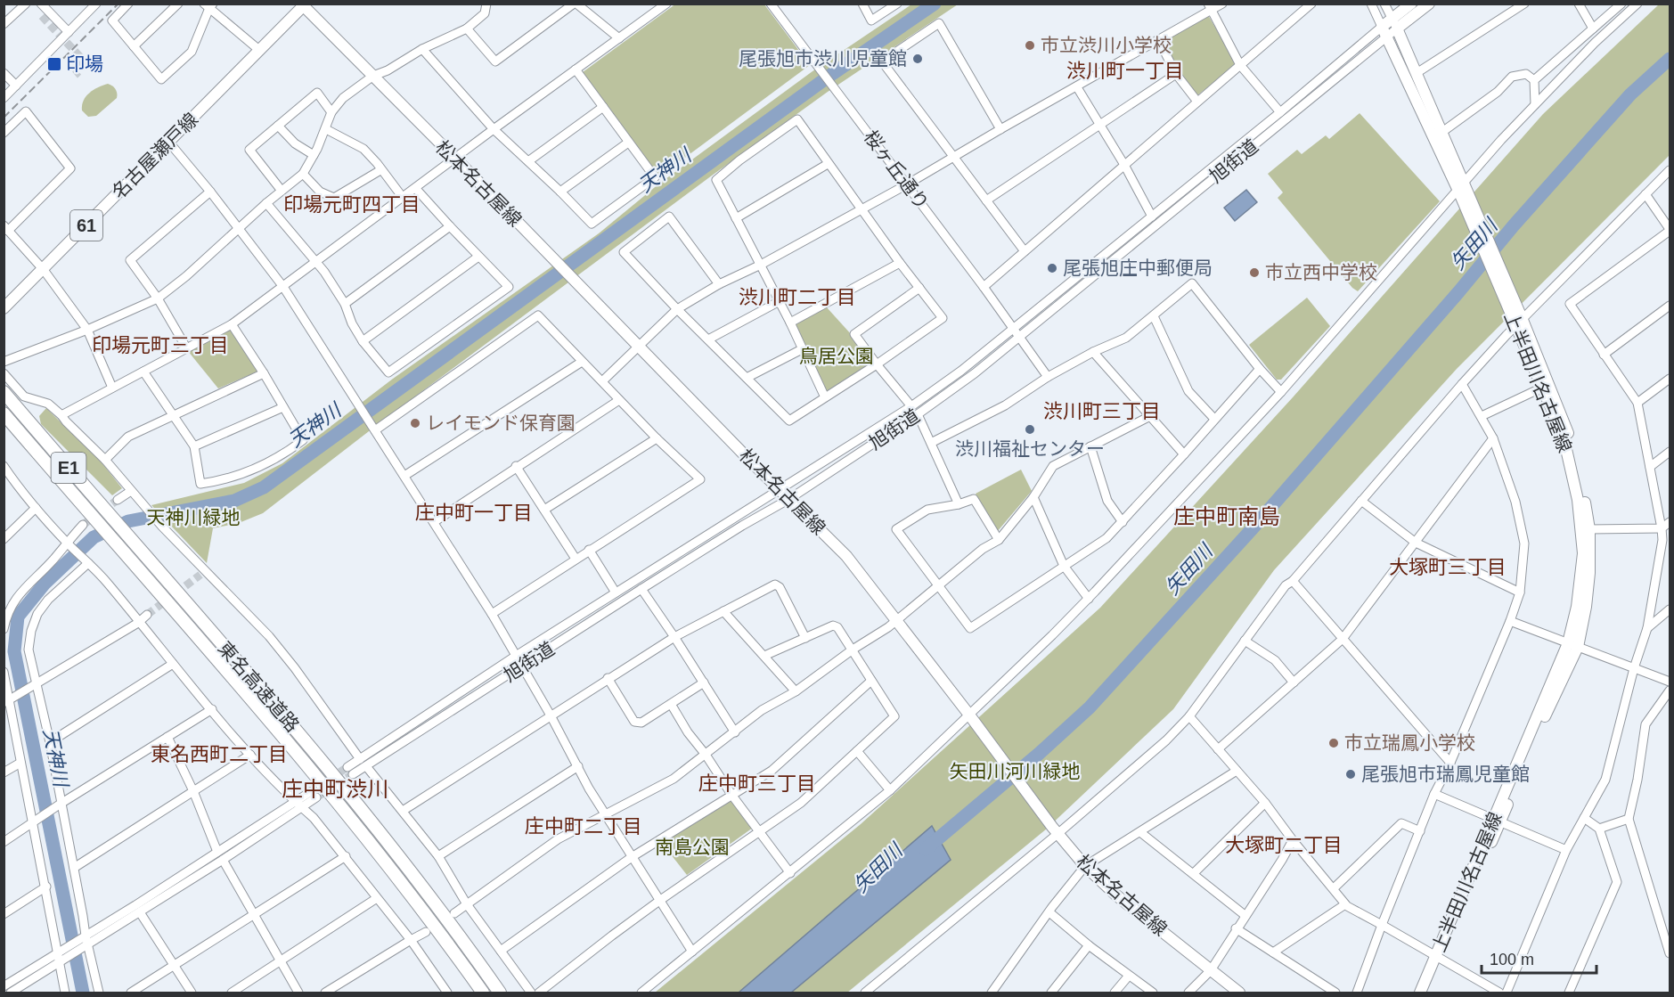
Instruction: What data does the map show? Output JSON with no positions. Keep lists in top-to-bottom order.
{
  "streets": {
    "highway": ["E1", "東名高速道路"],
    "main road": [
      "名古屋瀬戸線",
      "松本名古屋線",
      "61",
      "上半田川名古屋線"
    ],
    "street": ["旭街道", "桜ヶ丘通り"]
  },
  "crossings": [
    ["名古屋瀬戸線", "松本名古屋線"],
    ["旭街道", "桜ヶ丘通り"],
    ["旭街道", "松本名古屋線"],
    ["旭街道", "上半田川名古屋線"]
  ],
  "districts": [
    "渋川町一丁目",
    "印場元町四丁目",
    "渋川町二丁目",
    "印場元町三丁目",
    "渋川町三丁目",
    "庄中町一丁目",
    "庄中町南島",
    "大塚町三丁目",
    "東名西町二丁目",
    "庄中町三丁目",
    "庄中町渋川",
    "庄中町二丁目",
    "大塚町二丁目"
  ],
  "water": ["天神川", "矢田川"],
  "parks": [
    "鳥居公園",
    "天神川緑地",
    "矢田川河川緑地",
    "南島公園"
  ],
  "places": {
    "other": [
      "市立渋川小学校",
      "尾張旭市渋川児童館",
      "尾張旭庄中郵便局",
      "市立西中学校",
      "レイモンド保育園",
      "渋川福祉センター",
      "市立瑞鳳小学校",
      "尾張旭市瑞鳳児童館"
    ],
    "transit": ["印場"]
  },
  "scale_bar": "100 m"
}
